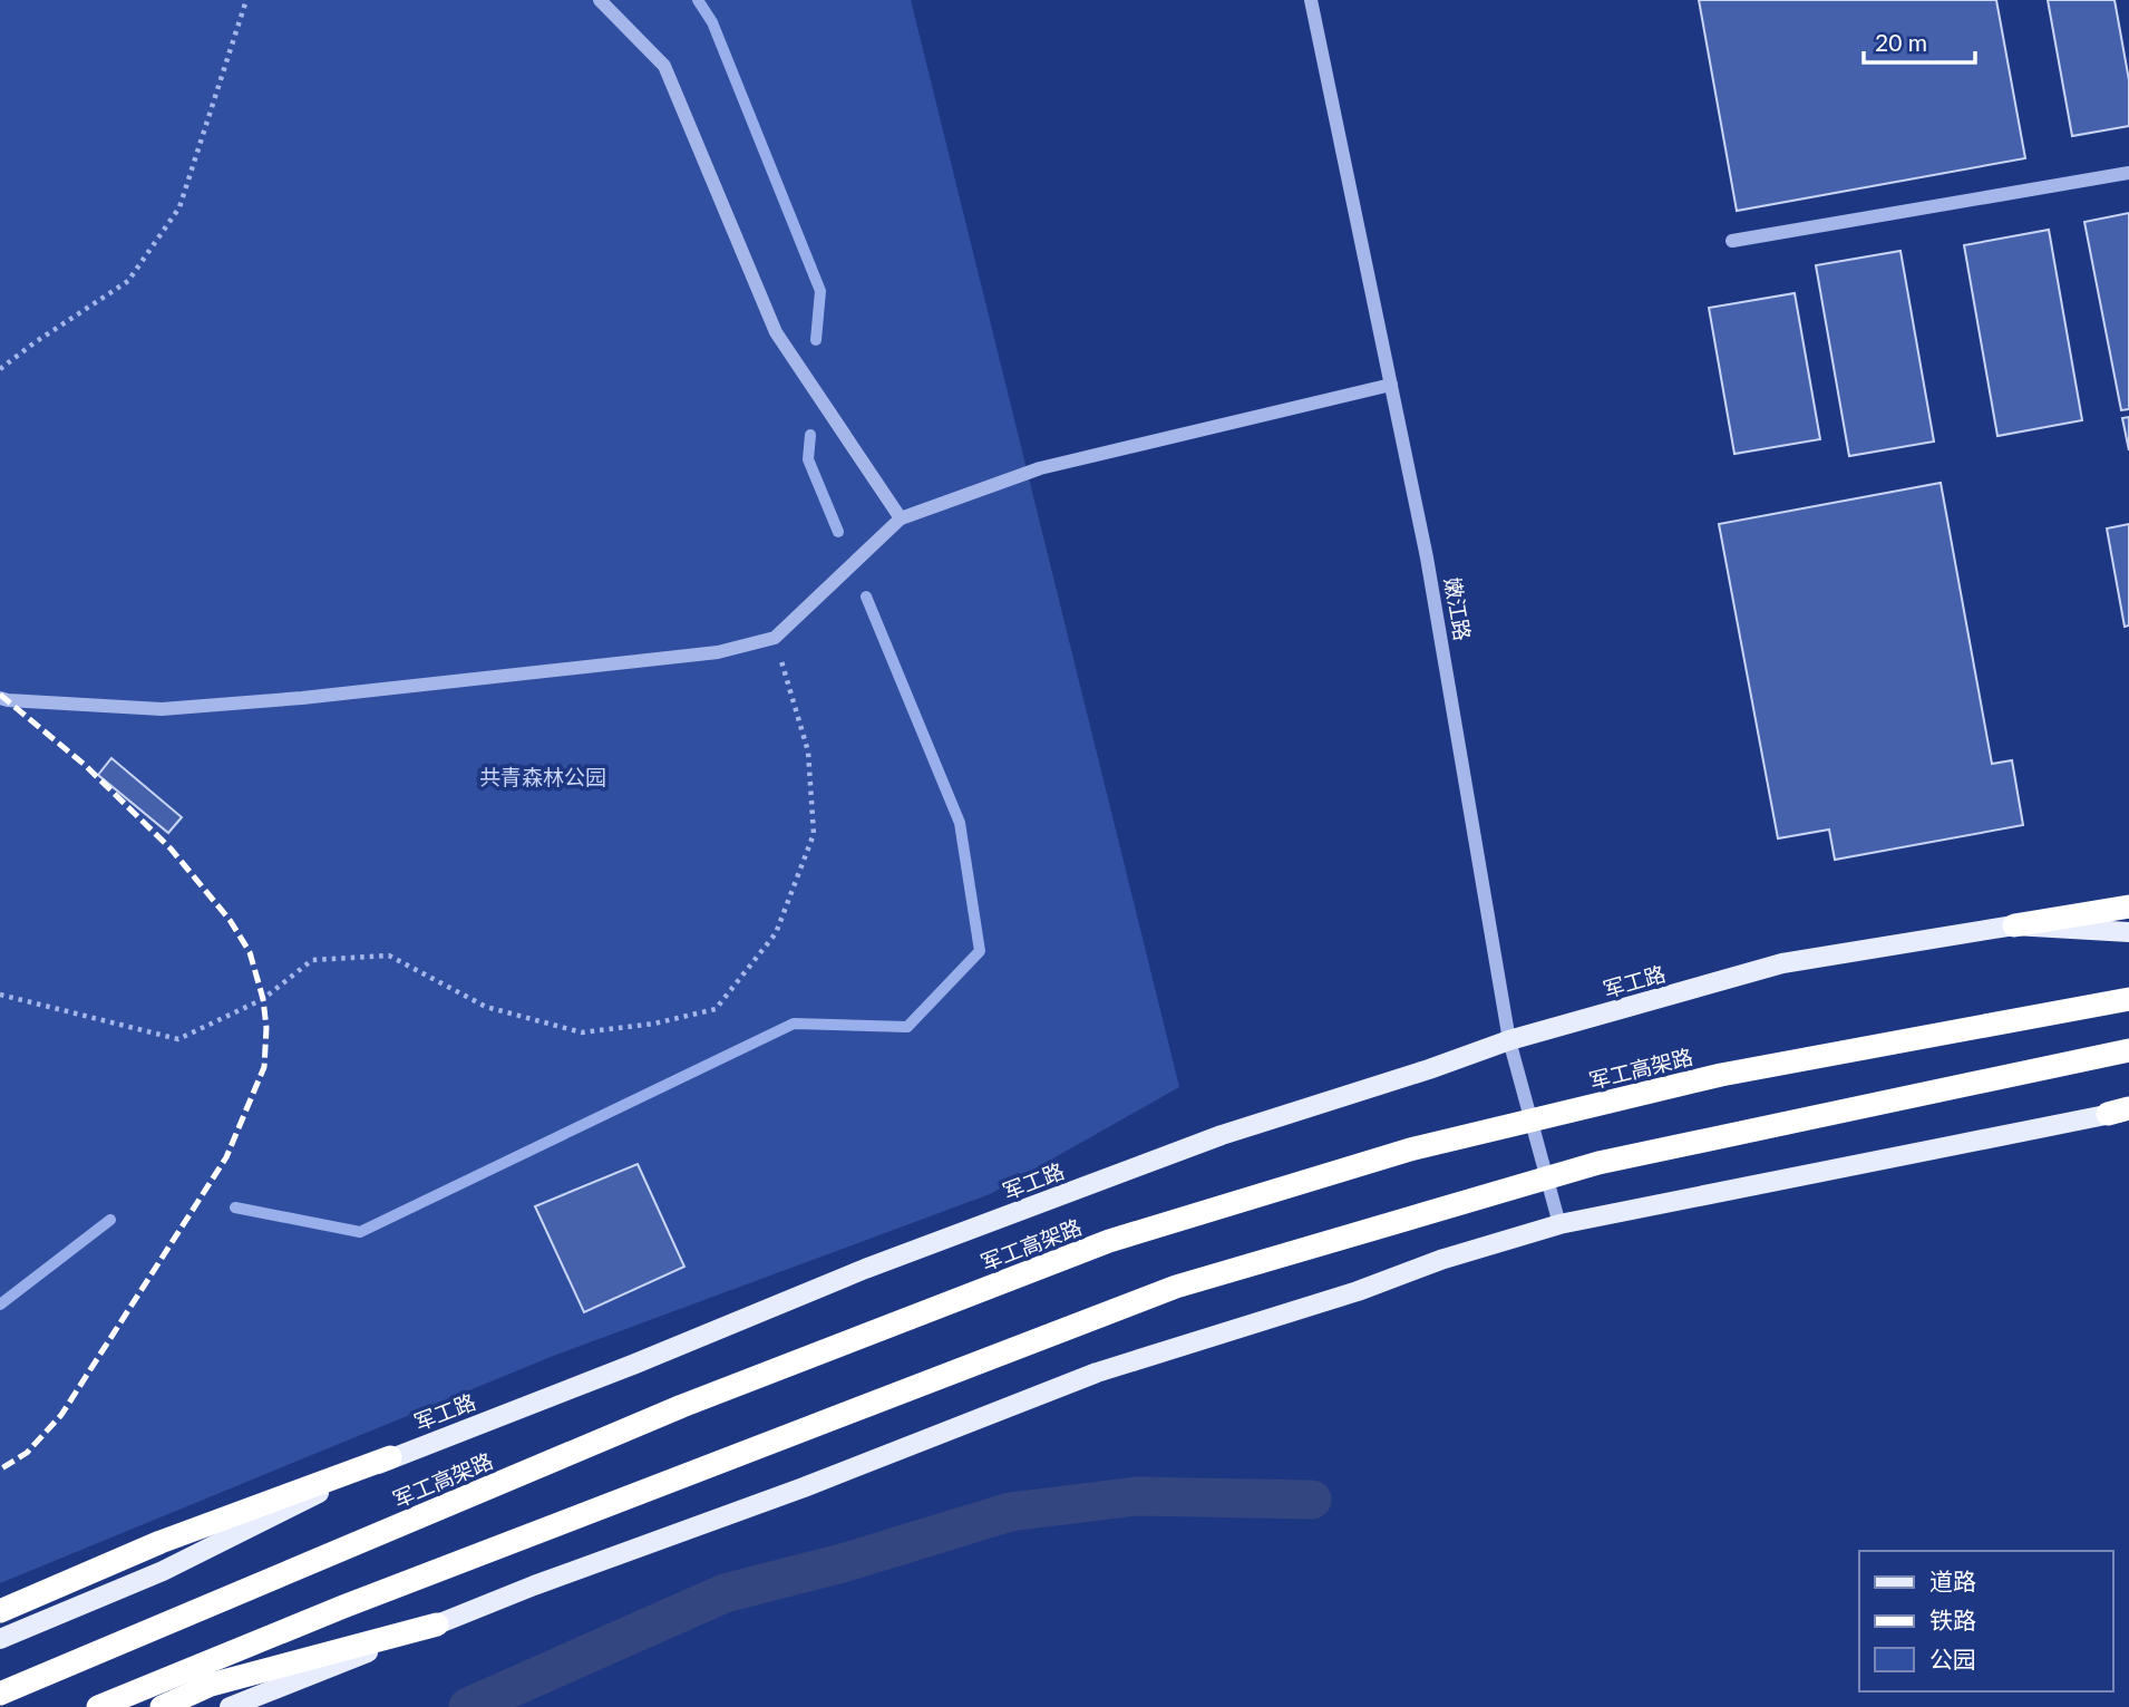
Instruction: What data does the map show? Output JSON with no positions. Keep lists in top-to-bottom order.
{
  "streets": {
    "highway": ["军工高架路"],
    "main road": ["军工路"],
    "street": ["嫩江路"]
  },
  "crossings": [
    ["嫩江路", "军工路"]
  ],
  "parks": ["共青森林公园"],
  "legend": ["道路", "铁路", "公园"],
  "scale_bar": "20 m"
}
